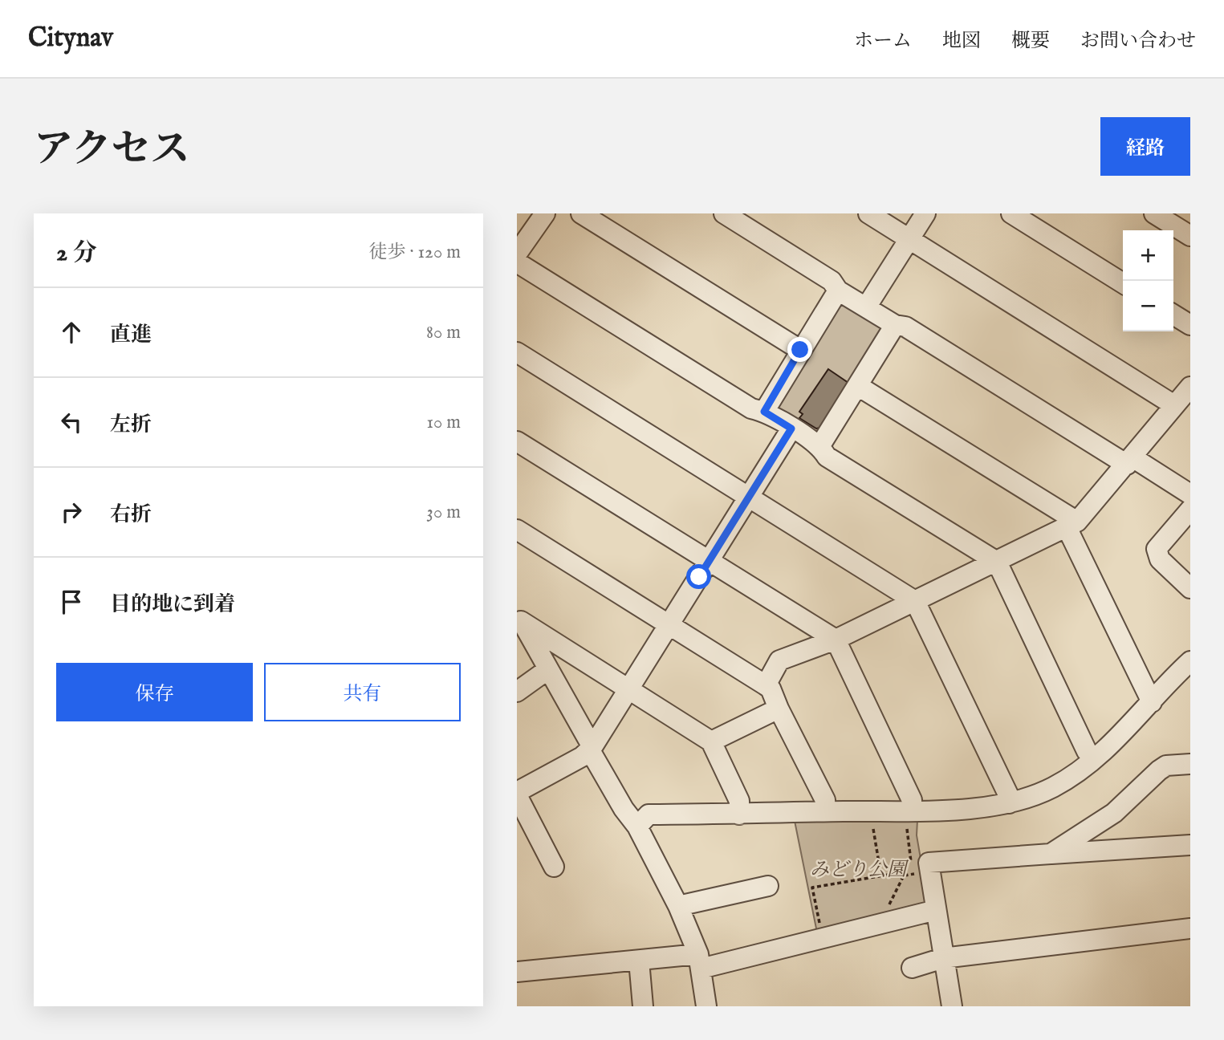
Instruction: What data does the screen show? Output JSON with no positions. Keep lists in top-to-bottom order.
{
  "parks": ["みどり公園"],
  "page": {
    "header": "Citynav",
    "nav": [
      "ホーム",
      "地図",
      "概要",
      "お問い合わせ"
    ],
    "title": "アクセス",
    "buttons": [
      "経路",
      ["保存", "共有"]
    ],
    "heading": ["2 分", "徒歩 · 120 m"],
    "map_buttons": ["+", "−"],
    "list": [
      ["直進", "80 m"],
      ["左折", "10 m"],
      ["右折", "30 m"],
      "目的地に到着"
    ]
  }
}
